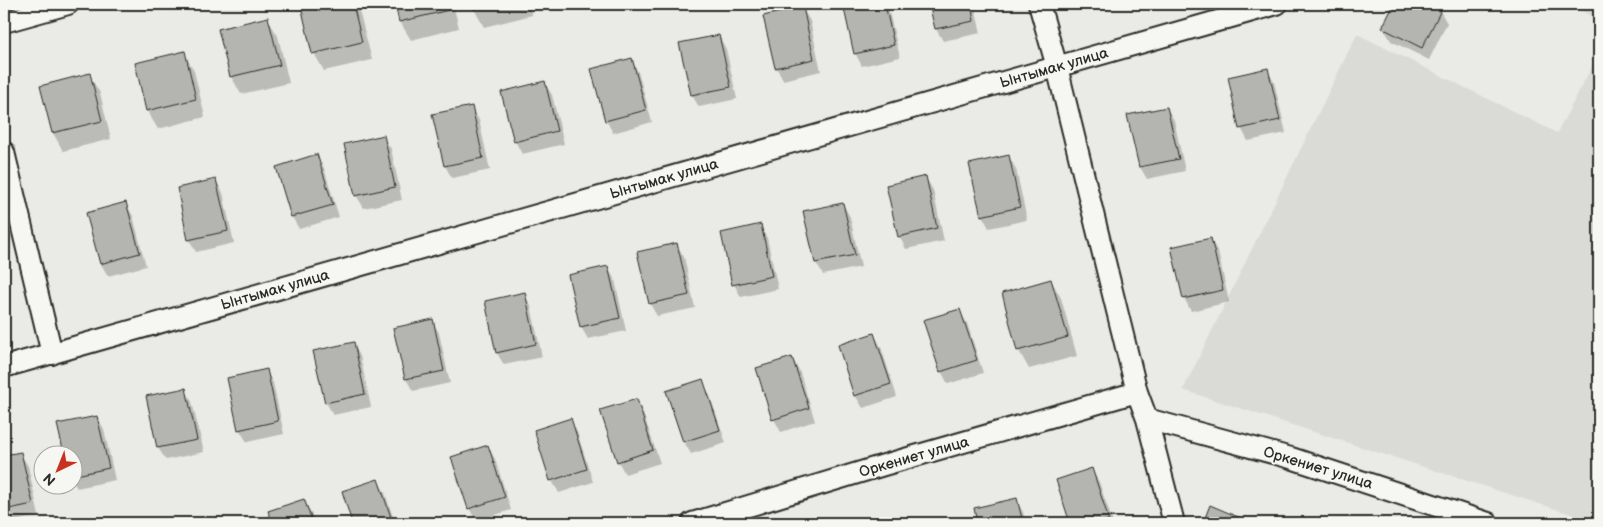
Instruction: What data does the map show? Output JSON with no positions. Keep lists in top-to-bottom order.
{
  "streets": {
    "street": ["Ынтымак улица", "Оркениет улица"]
  },
  "north": "bottom left"
}
